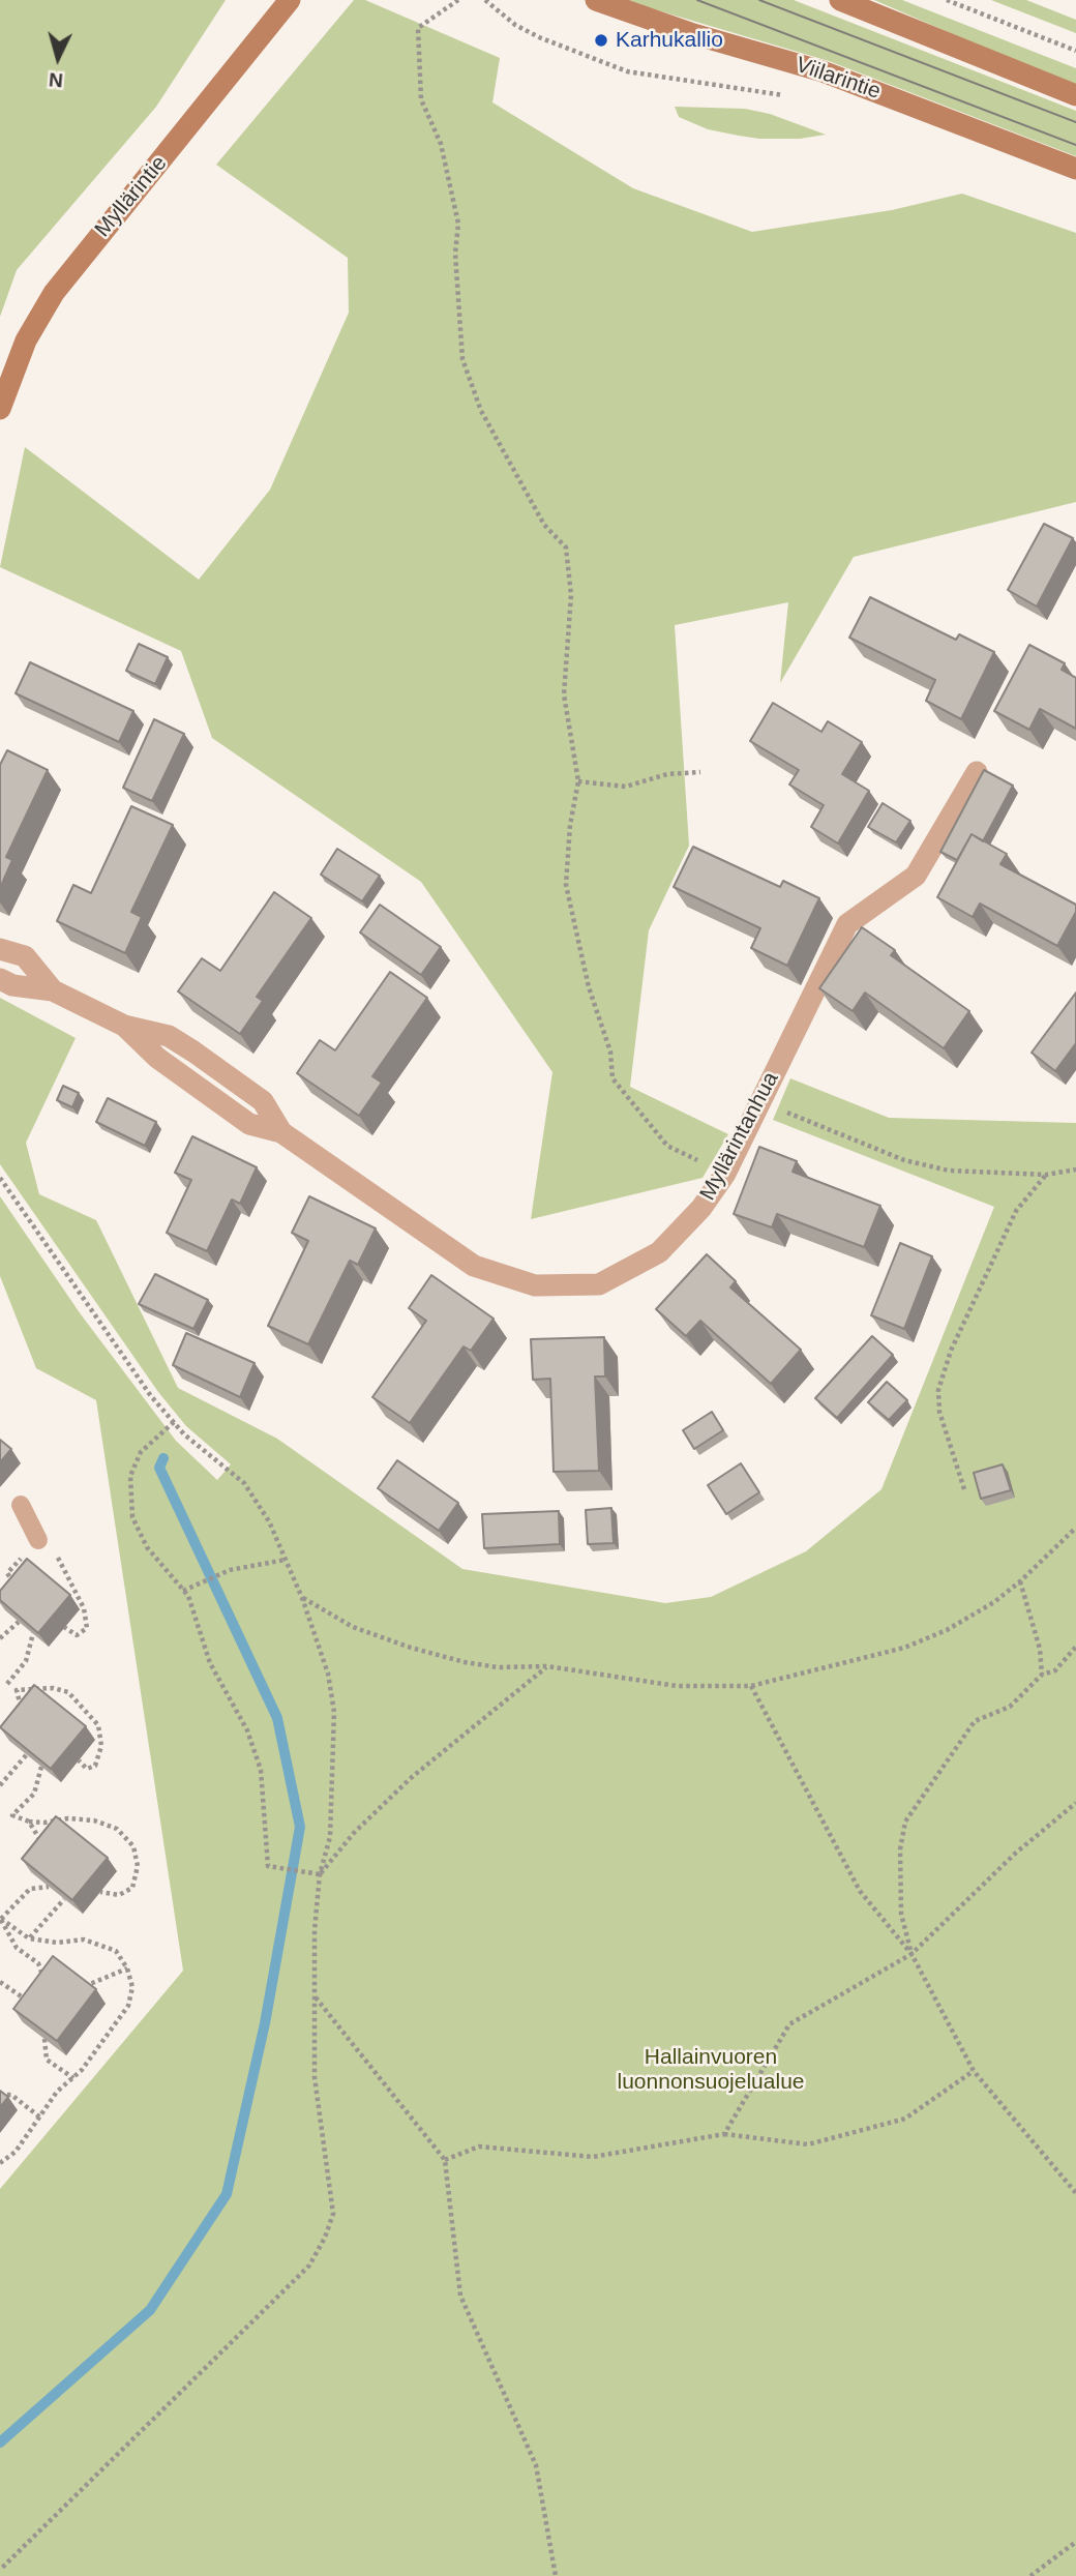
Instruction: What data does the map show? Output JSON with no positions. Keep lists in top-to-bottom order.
{
  "streets": {
    "main road": ["Viilarintie", "Myllärintie"],
    "street": ["Myllärintanhua"]
  },
  "parks": ["Hallainvuoren luonnonsuojelualue"],
  "places": ["Karhukallio"],
  "north": "bottom"
}
